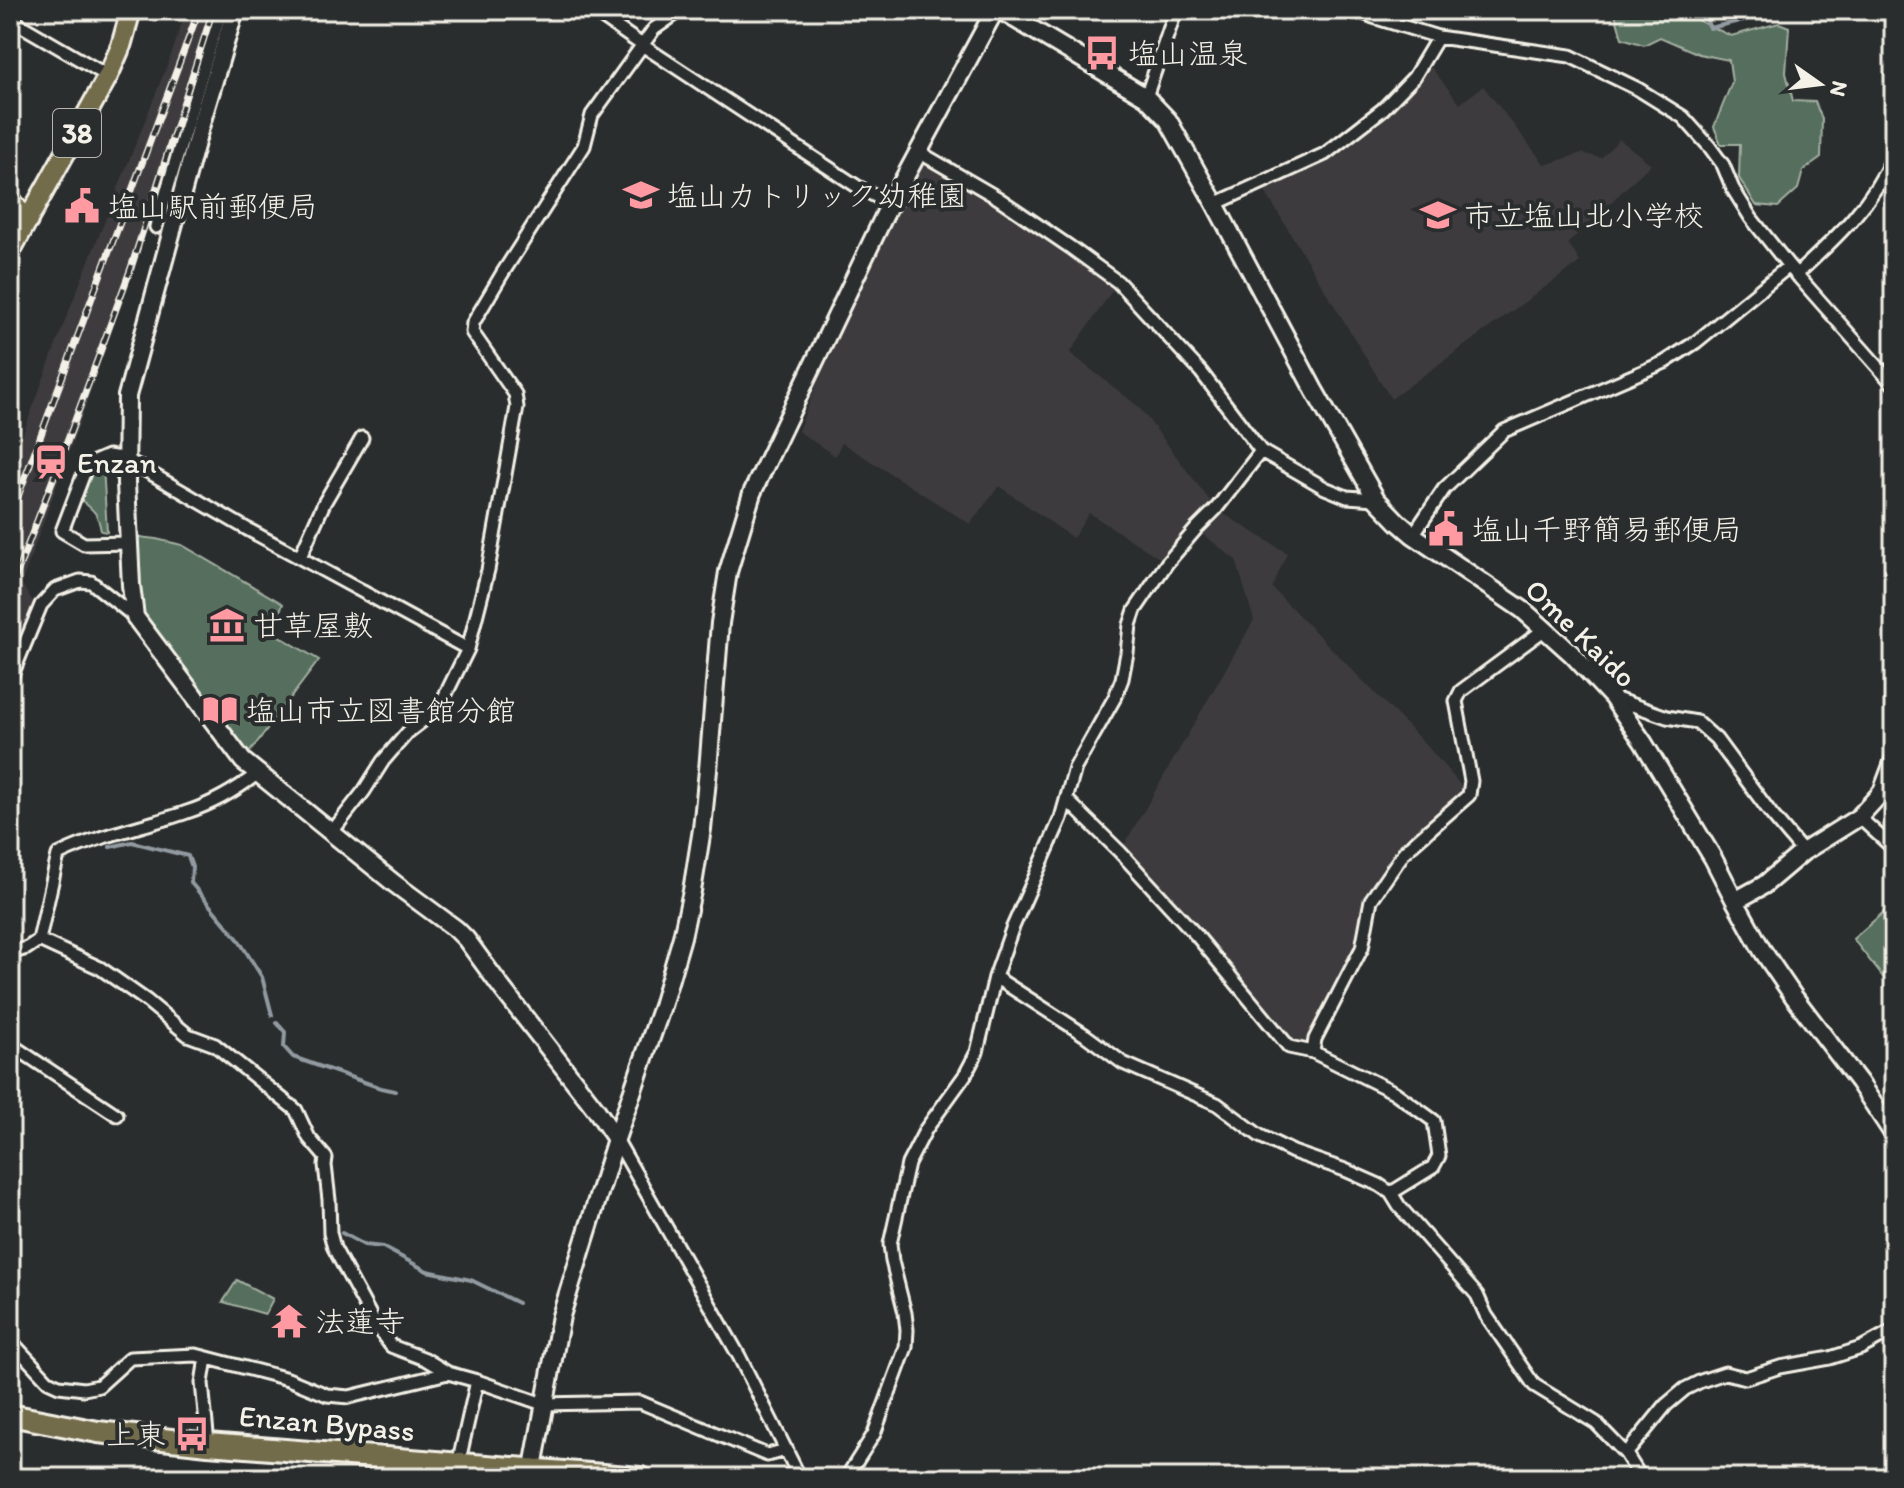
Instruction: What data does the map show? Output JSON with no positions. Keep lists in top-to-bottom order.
{
  "streets": {
    "highway": ["Enzan Bypass"],
    "main road": ["38"],
    "street": ["Ome Kaido"]
  },
  "places": {
    "bus stop": ["塩山温泉", "上東"],
    "school or university": ["塩山カトリック幼稚園", "市立塩山北小学校"],
    "public building": ["塩山駅前郵便局", "塩山千野簡易郵便局"],
    "station": ["Enzan"],
    "museum": ["甘草屋敷"],
    "library": ["塩山市立図書館分館"],
    "temple": ["法蓮寺"]
  },
  "north": "right"
}
